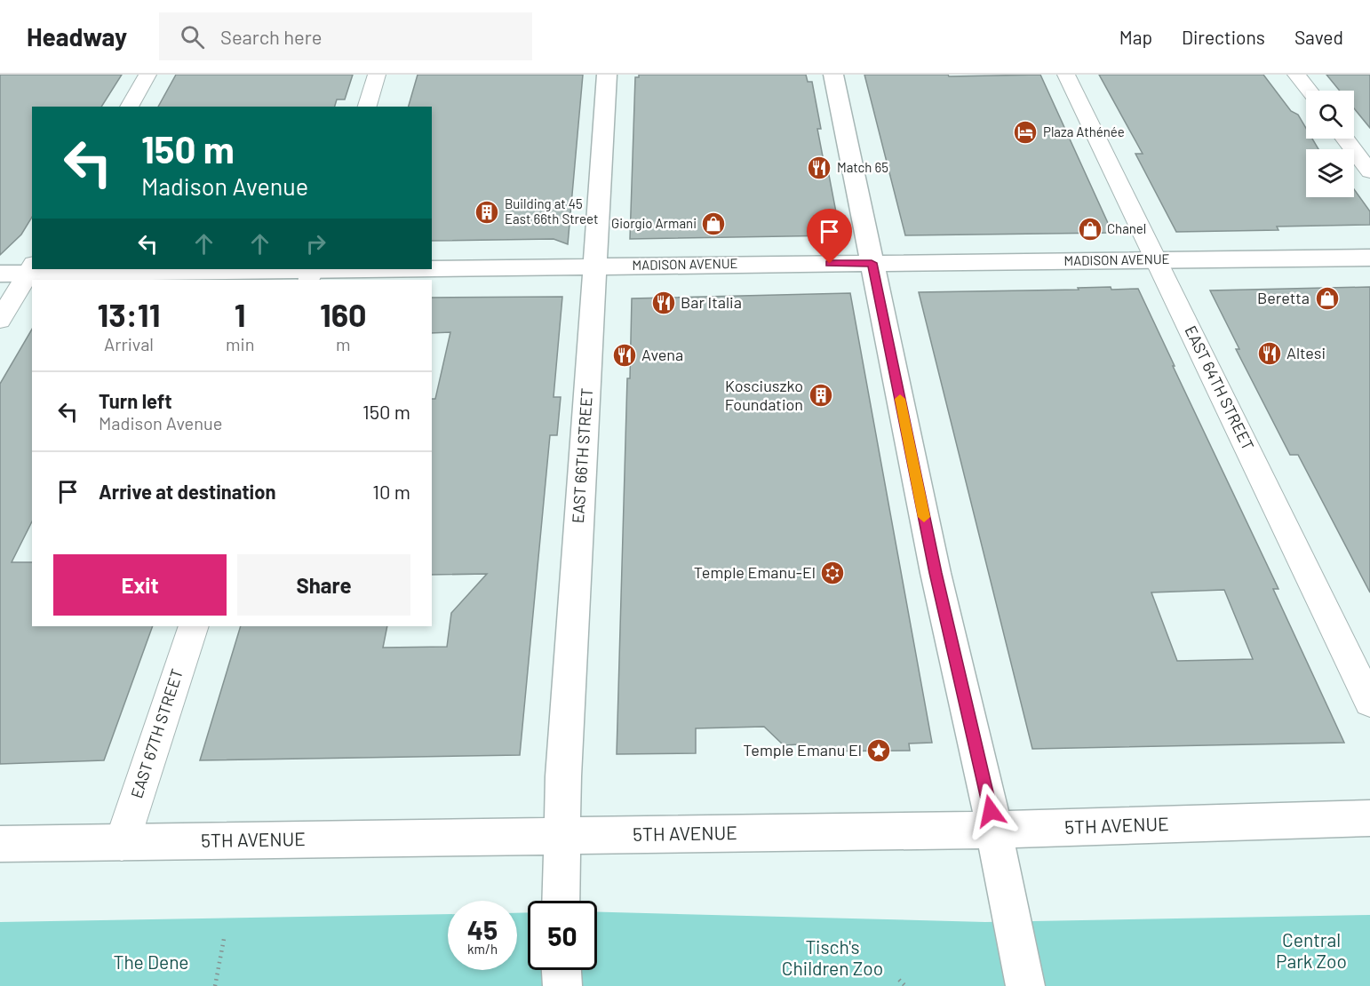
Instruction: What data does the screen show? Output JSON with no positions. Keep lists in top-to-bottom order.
{
  "streets": {
    "main road": ["MADISON AVENUE", "EAST 66TH STREET", "5TH AVENUE"],
    "street": ["EAST 64TH STREET", "EAST 67TH STREET"]
  },
  "crossings": [
    ["MADISON AVENUE", "EAST 64TH STREET"],
    ["MADISON AVENUE", "EAST 66TH STREET"],
    ["EAST 66TH STREET", "5TH AVENUE"],
    ["EAST 67TH STREET", "5TH AVENUE"]
  ],
  "parks": ["Central Park Zoo", "Tisch's Children Zoo", "The Dene"],
  "places": {
    "hotel": ["Plaza Athénée"],
    "restaurant": [
      "Match 65",
      "Bar Italia",
      "Altesi",
      "Avena"
    ],
    "building": ["Building at 45 East 66th Street", "Kosciuszko Foundation"],
    "shop": ["Giorgio Armani", "Chanel", "Beretta"],
    "synagogue": ["Temple Emanu-El"],
    "place": ["Temple Emanu El"]
  },
  "page": {
    "header": "Headway",
    "search": "Search here",
    "nav": ["Map", "Directions", "Saved"],
    "turn": ["150 m", "Madison Avenue"],
    "eta": [
      "13:11",
      "Arrival",
      "1",
      "min",
      "160",
      "m"
    ],
    "list": [
      {
        "name": "Turn left",
        "note": "Madison Avenue",
        "value": "150 m"
      },
      {
        "name": "Arrive at destination",
        "value": "10 m"
      }
    ],
    "buttons": ["Exit", "Share"],
    "speed": "45 km/h",
    "limit": "50"
  }
}
